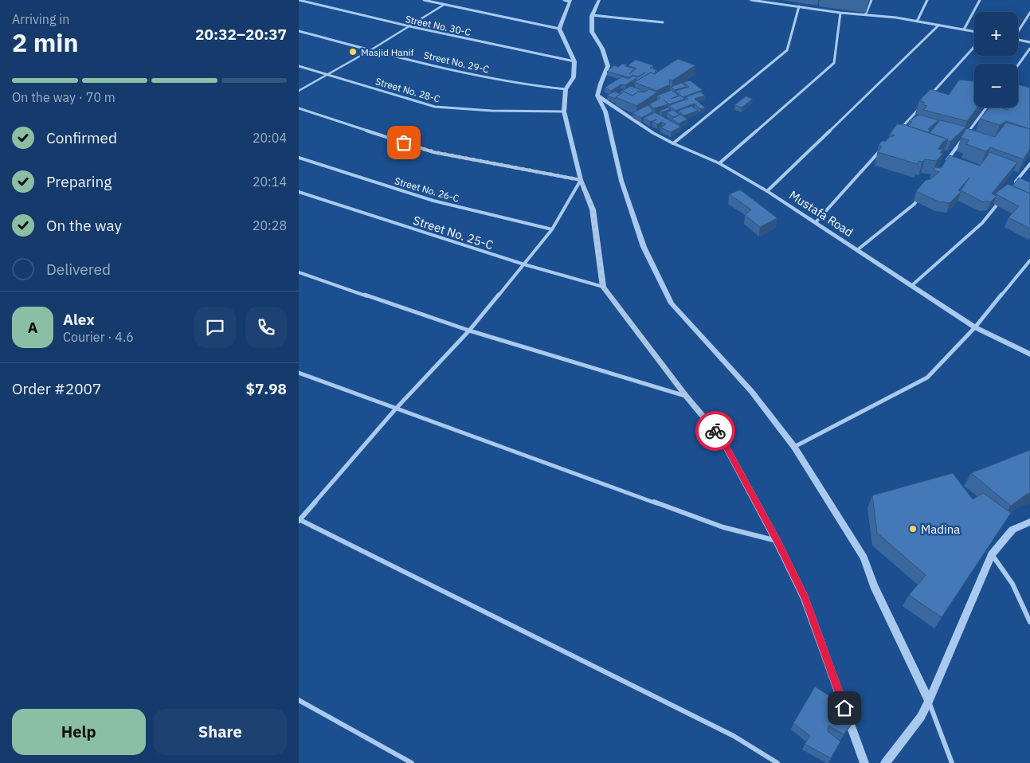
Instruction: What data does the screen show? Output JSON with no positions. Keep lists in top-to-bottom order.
{
  "streets": {
    "street": [
      "Street No. 30-C",
      "Street No. 29-C",
      "Street No. 28-C",
      "Street No. 26-C",
      "Mustafa Road",
      "Street No. 25-C"
    ]
  },
  "places": ["Masjid Hanif", "Madina"],
  "page": {
    "heading": ["2 min", "Arriving in", "20:32–20:37"],
    "panel": [
      "Alex",
      "Courier · 4.6",
      "Order #2007",
      "$7.98"
    ],
    "map_buttons": ["+", "−"],
    "bar": "On the way · 70 m",
    "list": [
      ["Confirmed", "20:04"],
      ["Preparing", "20:14"],
      ["On the way", "20:28"],
      "Delivered"
    ],
    "round": "A",
    "buttons": ["Help", "Share"]
  }
}
